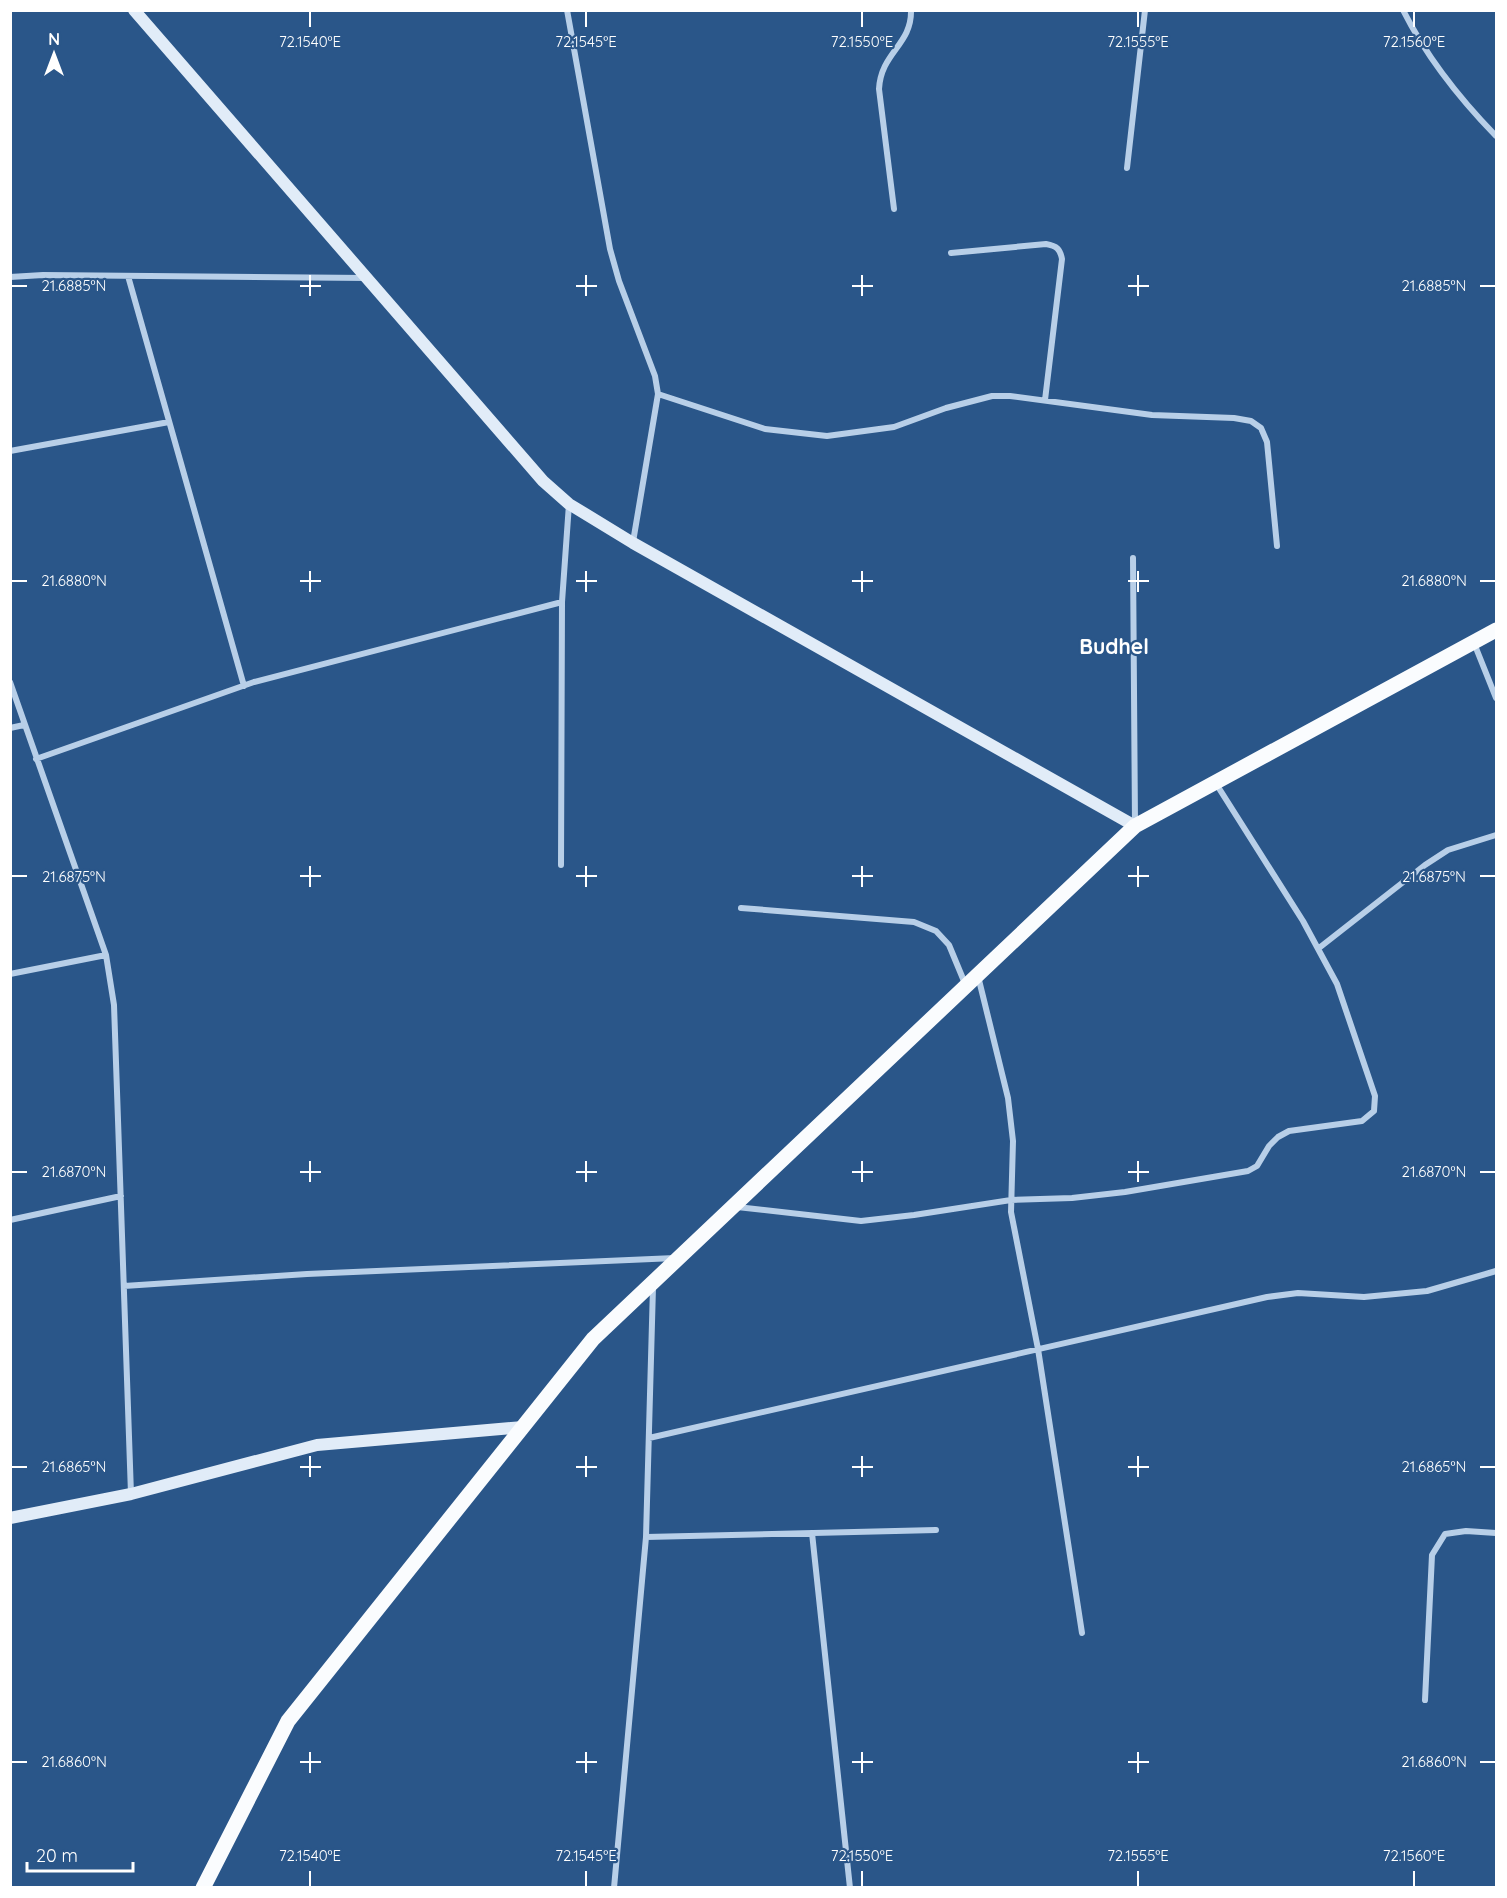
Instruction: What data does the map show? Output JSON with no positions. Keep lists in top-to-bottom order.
{
  "districts": ["Budhel"],
  "scale_bar": "20 m",
  "north": "top",
  "coordinates": [
    "72.1540°E",
    "72.1545°E",
    "72.1550°E",
    "72.1555°E",
    "72.1560°E",
    "21.6885°N",
    "21.6880°N",
    "21.6875°N",
    "21.6870°N",
    "21.6865°N",
    "21.6860°N"
  ]
}
